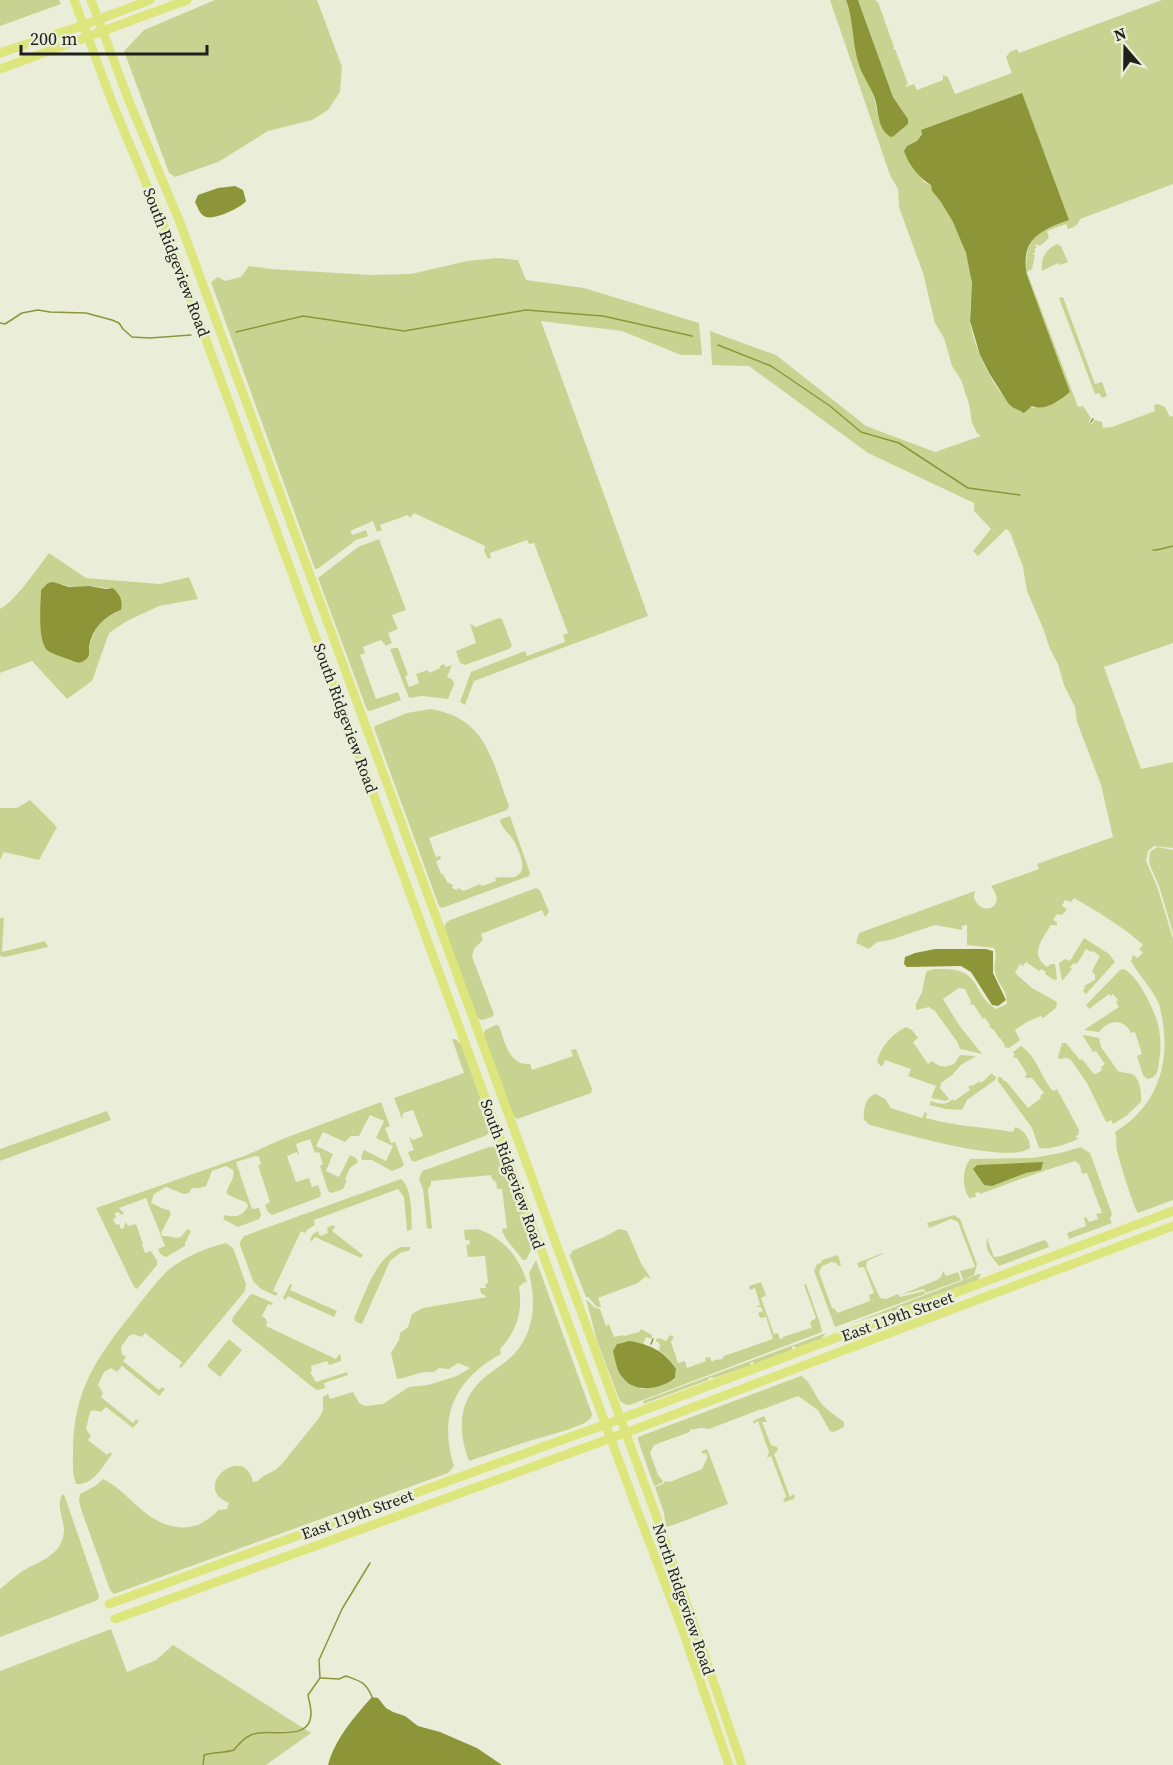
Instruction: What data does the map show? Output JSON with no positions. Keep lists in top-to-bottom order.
{
  "streets": {
    "main road": ["South Ridgeview Road", "East 119th Street", "North Ridgeview Road"]
  },
  "crossings": [
    ["South Ridgeview Road", "East 119th Street"],
    ["South Ridgeview Road", "North Ridgeview Road"],
    ["East 119th Street", "North Ridgeview Road"]
  ],
  "scale_bar": "200 m",
  "north": "top"
}
